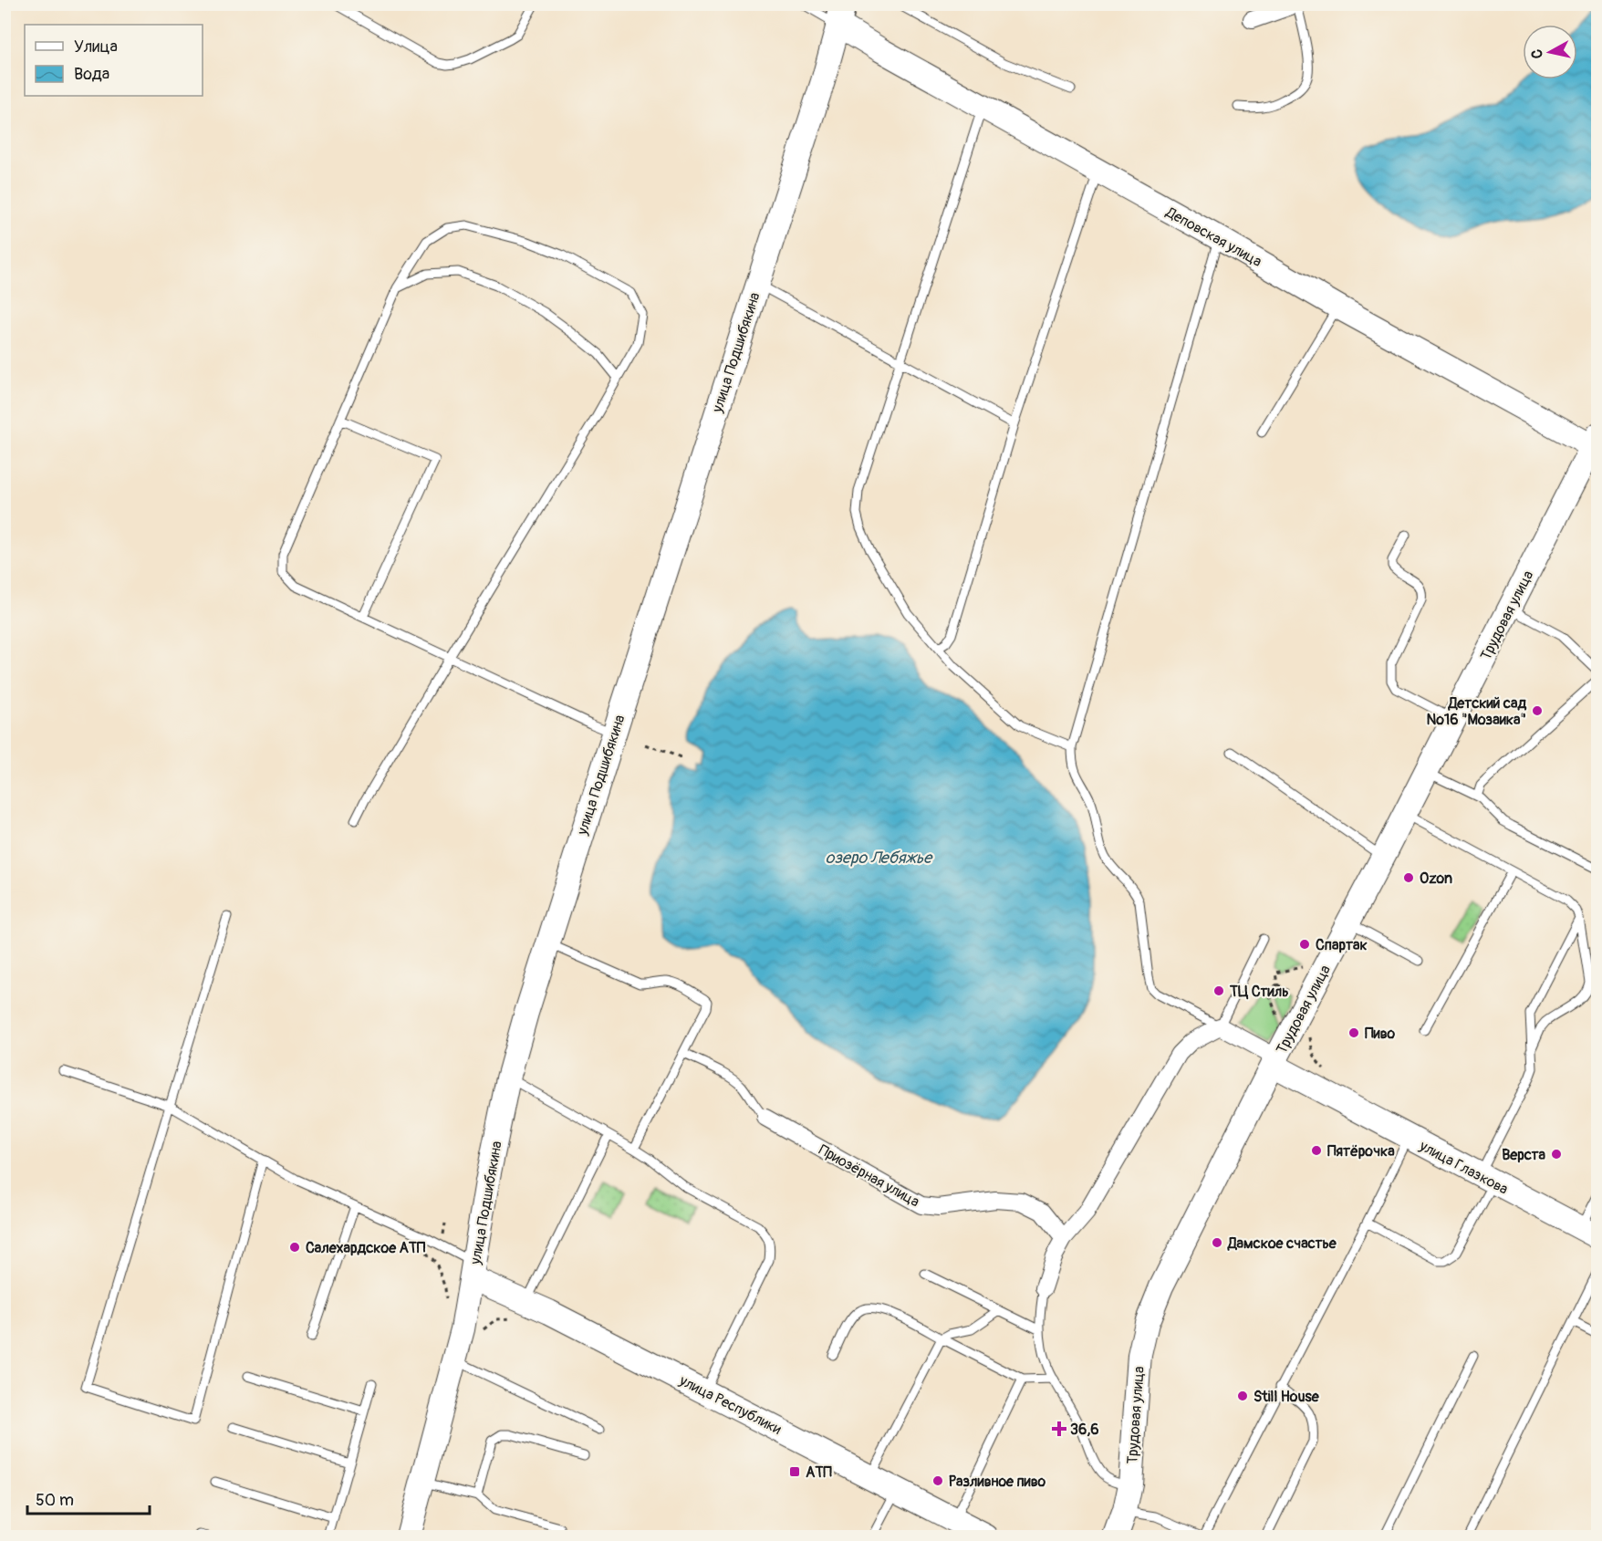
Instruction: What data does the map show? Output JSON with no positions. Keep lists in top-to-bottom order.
{
  "streets": {
    "street": [
      "Деповская улица",
      "улица Подшибякина",
      "Трудовая улица",
      "улица Глазкова",
      "Приозёрная улица",
      "улица Республики"
    ]
  },
  "crossings": [
    ["Деповская улица", "улица Подшибякина"],
    ["Деповская улица", "Трудовая улица"],
    ["улица Подшибякина", "улица Республики"],
    ["Трудовая улица", "улица Глазкова"]
  ],
  "water": ["озеро Лебяжье"],
  "places": {
    "other": [
      "Детский сад №16 \"Мозаика\"",
      "Ozon",
      "Спартак",
      "ТЦ Стиль",
      "Пиво",
      "Пятёрочка",
      "Верста",
      "Дамское счастье",
      "Салехардское АТП",
      "Still House",
      "Разливное пиво"
    ],
    "health": ["36,6"],
    "transit": ["АТП"]
  },
  "legend": ["Улица", "Вода"],
  "scale_bar": "50 m",
  "north": "left"
}
